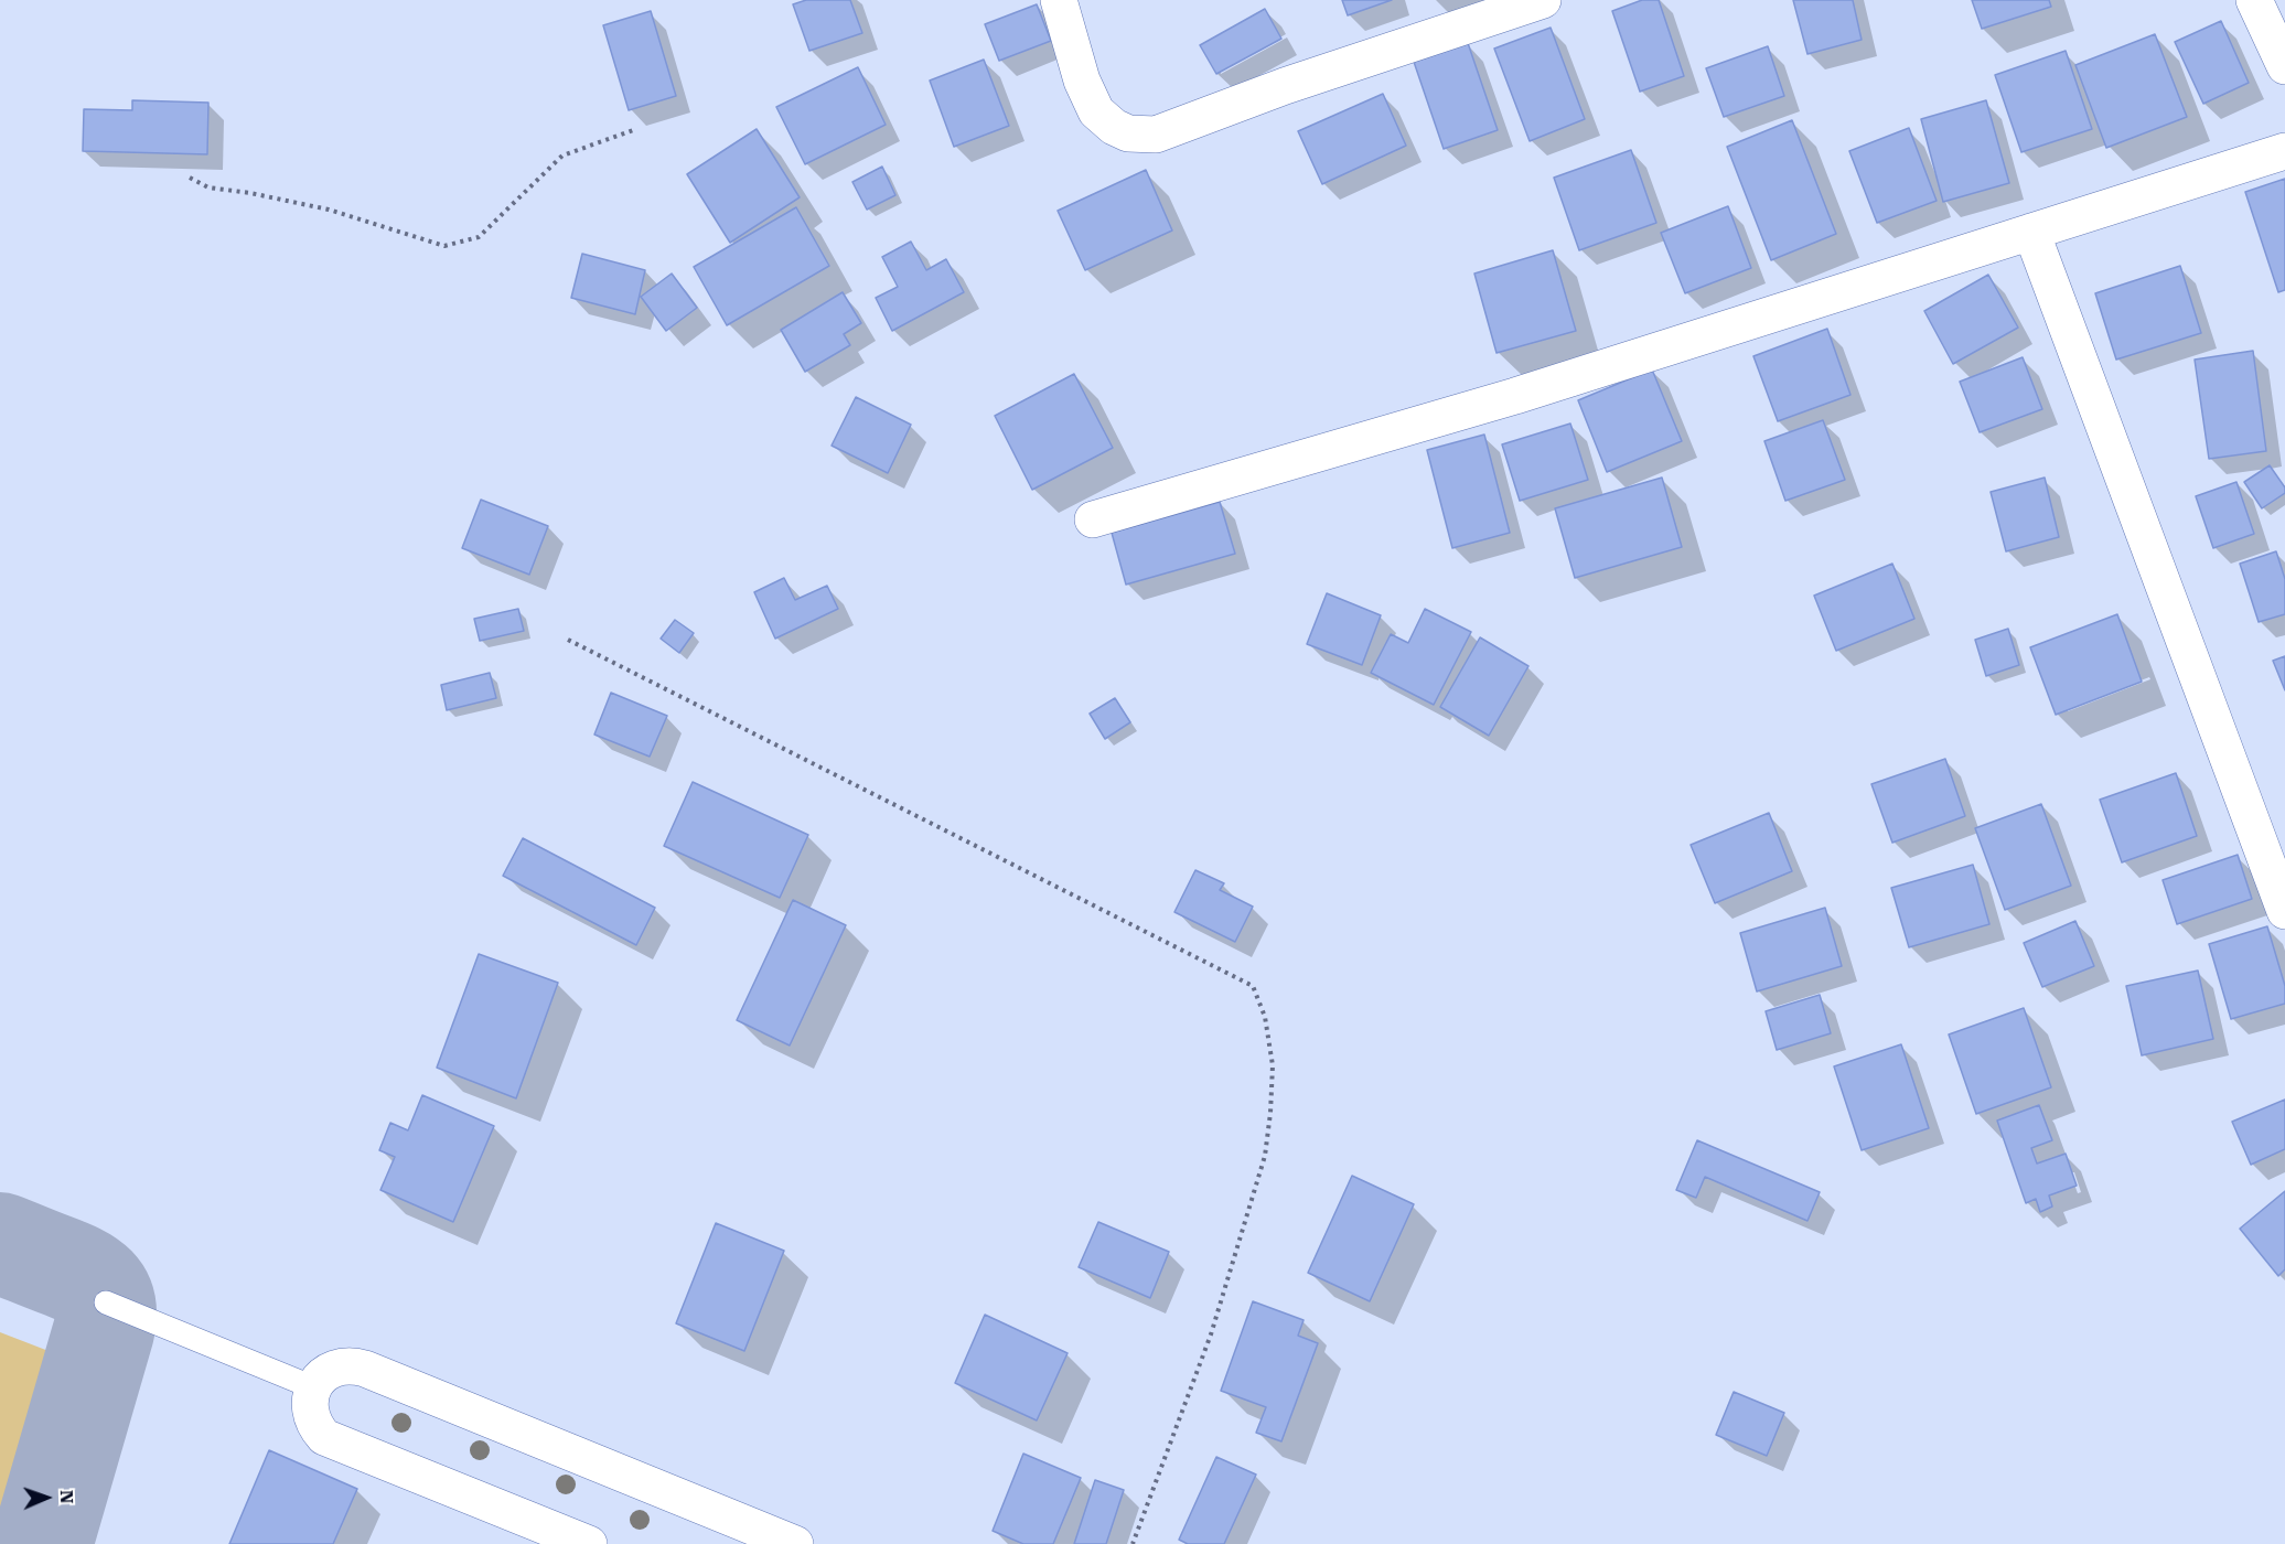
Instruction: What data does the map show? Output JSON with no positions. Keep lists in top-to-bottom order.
{
  "north": "right"
}
